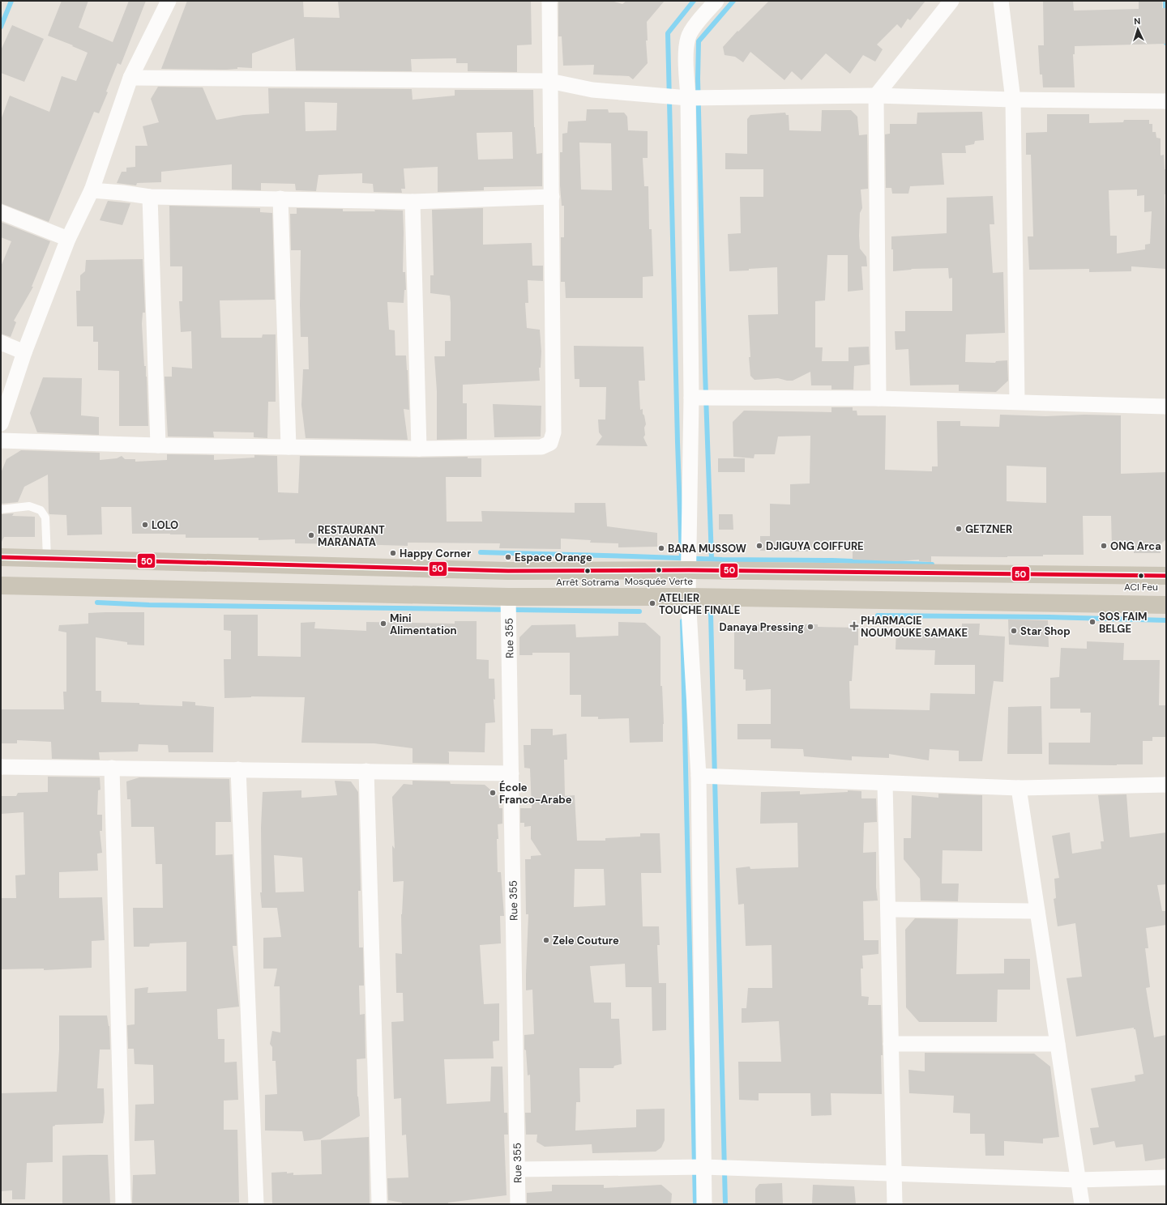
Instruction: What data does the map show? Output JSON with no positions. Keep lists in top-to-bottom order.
{
  "streets": {
    "street": ["Rue 355"]
  },
  "places": {
    "other": [
      "LOLO",
      "GETZNER",
      "RESTAURANT MARANATA",
      "DJIGUYA COIFFURE",
      "ONG Arca",
      "BARA MUSSOW",
      "Happy Corner",
      "Espace Orange",
      "Mosquée Verte",
      "Arrêt Sotrama",
      "ACI Feu",
      "ATELIER TOUCHE FINALE",
      "SOS FAIM BELGE",
      "Mini Alimentation",
      "Danaya Pressing",
      "Star Shop",
      "École Franco-Arabe",
      "Zele Couture"
    ],
    "health": ["PHARMACIE NOUMOUKE SAMAKE"]
  },
  "lines": ["transit line 50"],
  "north": "top"
}
